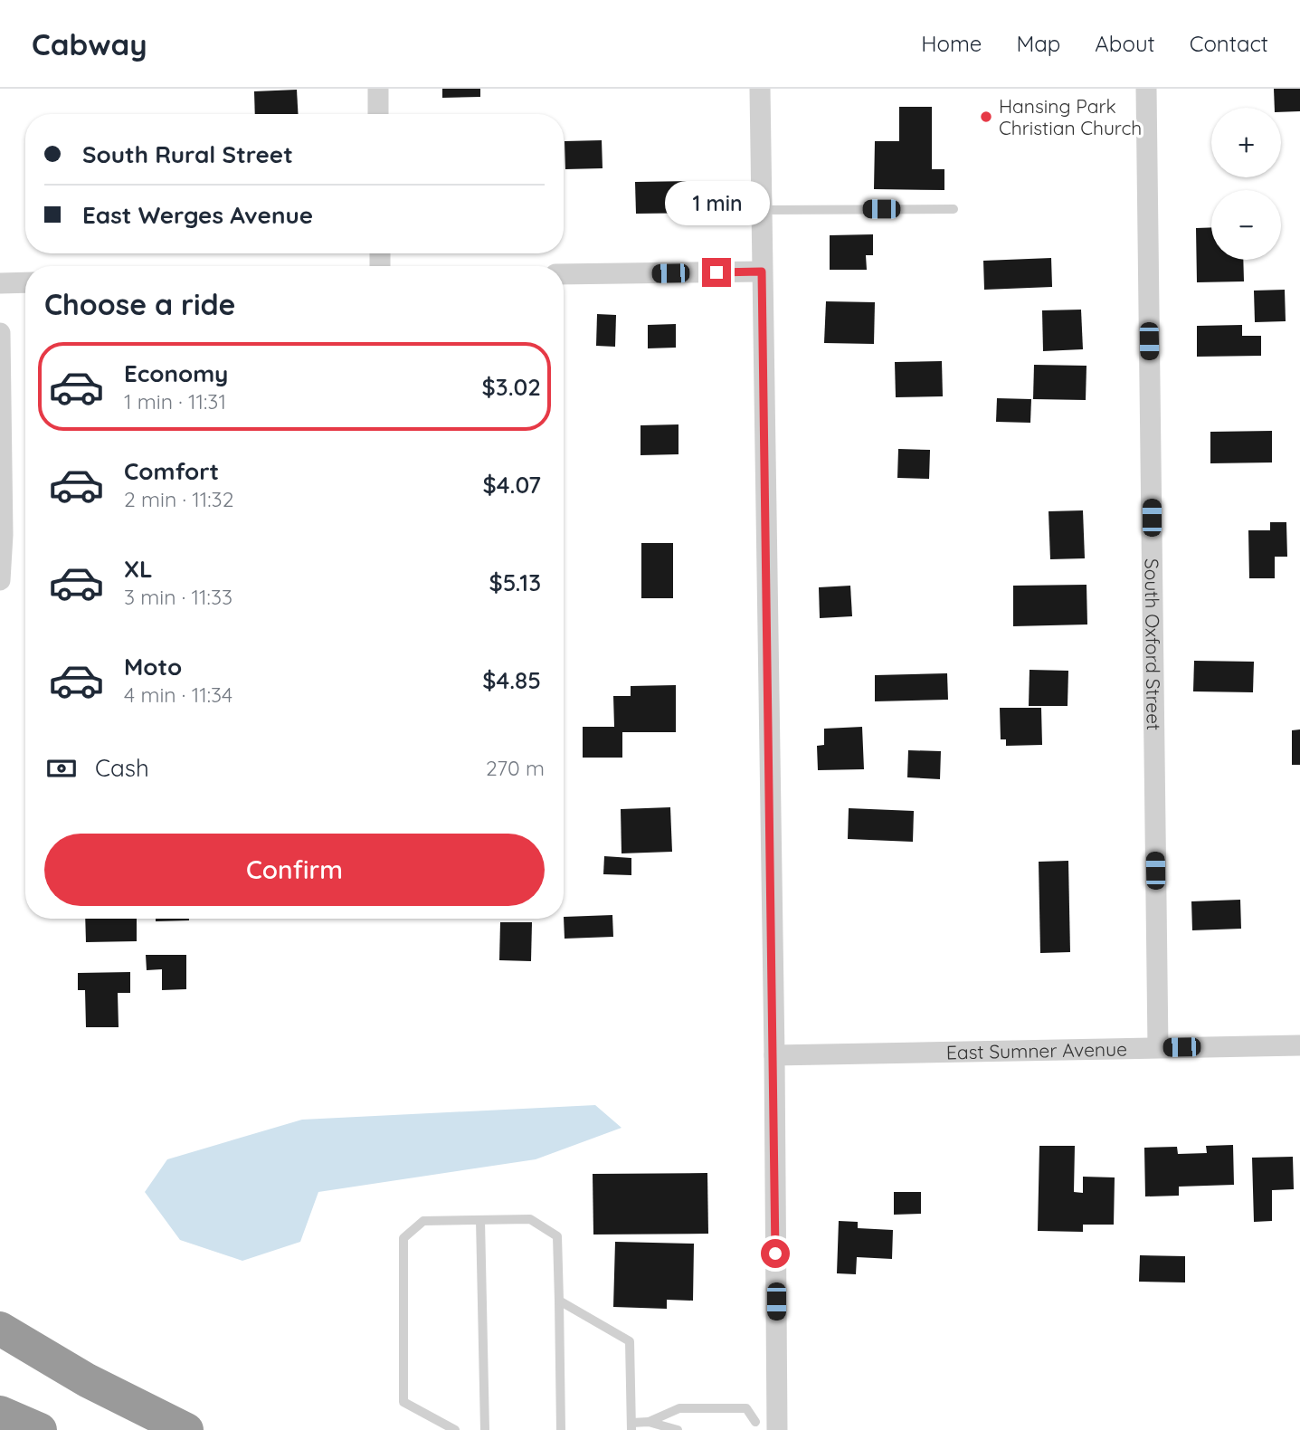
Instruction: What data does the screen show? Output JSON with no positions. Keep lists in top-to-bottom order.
{
  "streets": {
    "street": ["South Oxford Street", "East Sumner Avenue"]
  },
  "crossings": [
    ["South Oxford Street", "East Sumner Avenue"]
  ],
  "places": ["Hansing Park Christian Church"],
  "page": {
    "header": "Cabway",
    "nav": [
      "Home",
      "Map",
      "About",
      "Contact"
    ],
    "map_buttons": ["+", "−"],
    "banner": ["South Rural Street", "East Werges Avenue"],
    "bubble": "1 min",
    "heading": "Choose a ride",
    "list": [
      {
        "name": "Economy",
        "note": "1 min · 11:31",
        "value": "$3.02"
      },
      {
        "name": "Comfort",
        "note": "2 min · 11:32",
        "value": "$4.07"
      },
      {
        "name": "XL",
        "note": "3 min · 11:33",
        "value": "$5.13"
      },
      {
        "name": "Moto",
        "note": "4 min · 11:34",
        "value": "$4.85"
      }
    ],
    "pay": ["Cash", "270 m"],
    "buttons": "Confirm"
  }
}
